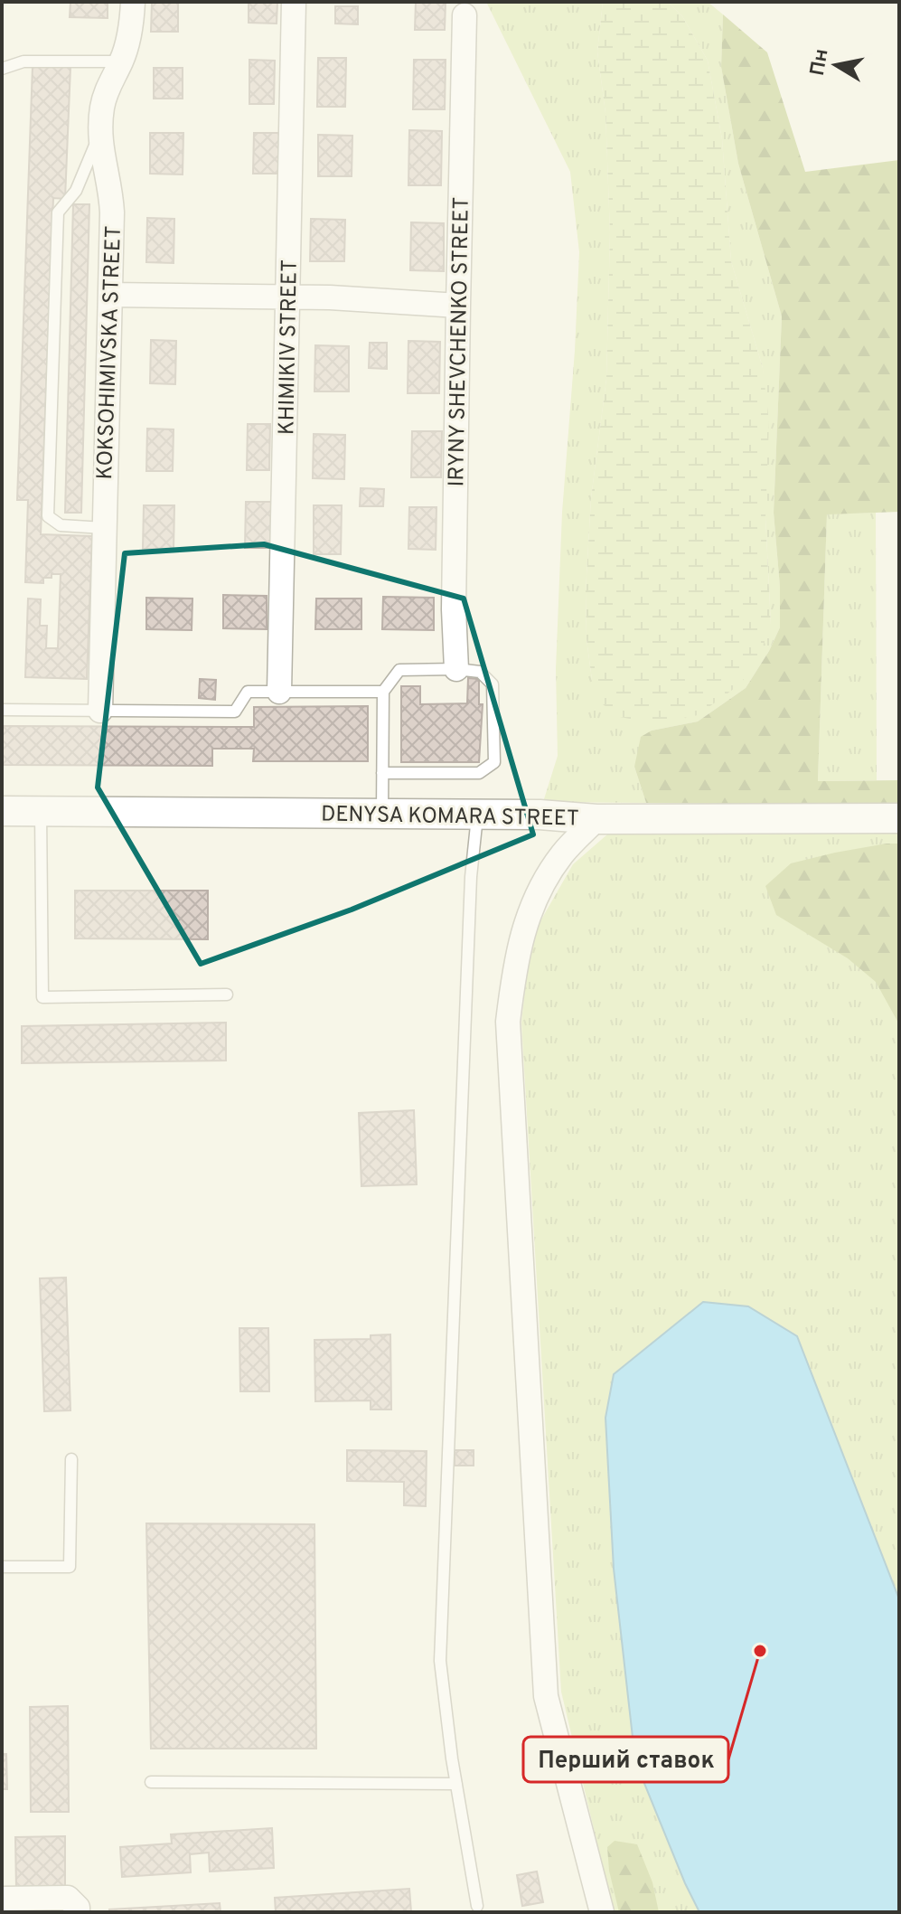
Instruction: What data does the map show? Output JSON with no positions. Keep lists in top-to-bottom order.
{
  "streets": {
    "street": [
      "IRYNY SHEVCHENKO STREET",
      "KHIMIKIV STREET",
      "KOKSOHIMIVSKA STREET",
      "DENYSA KOMARA STREET"
    ]
  },
  "places": ["Перший ставок"],
  "north": "left"
}
